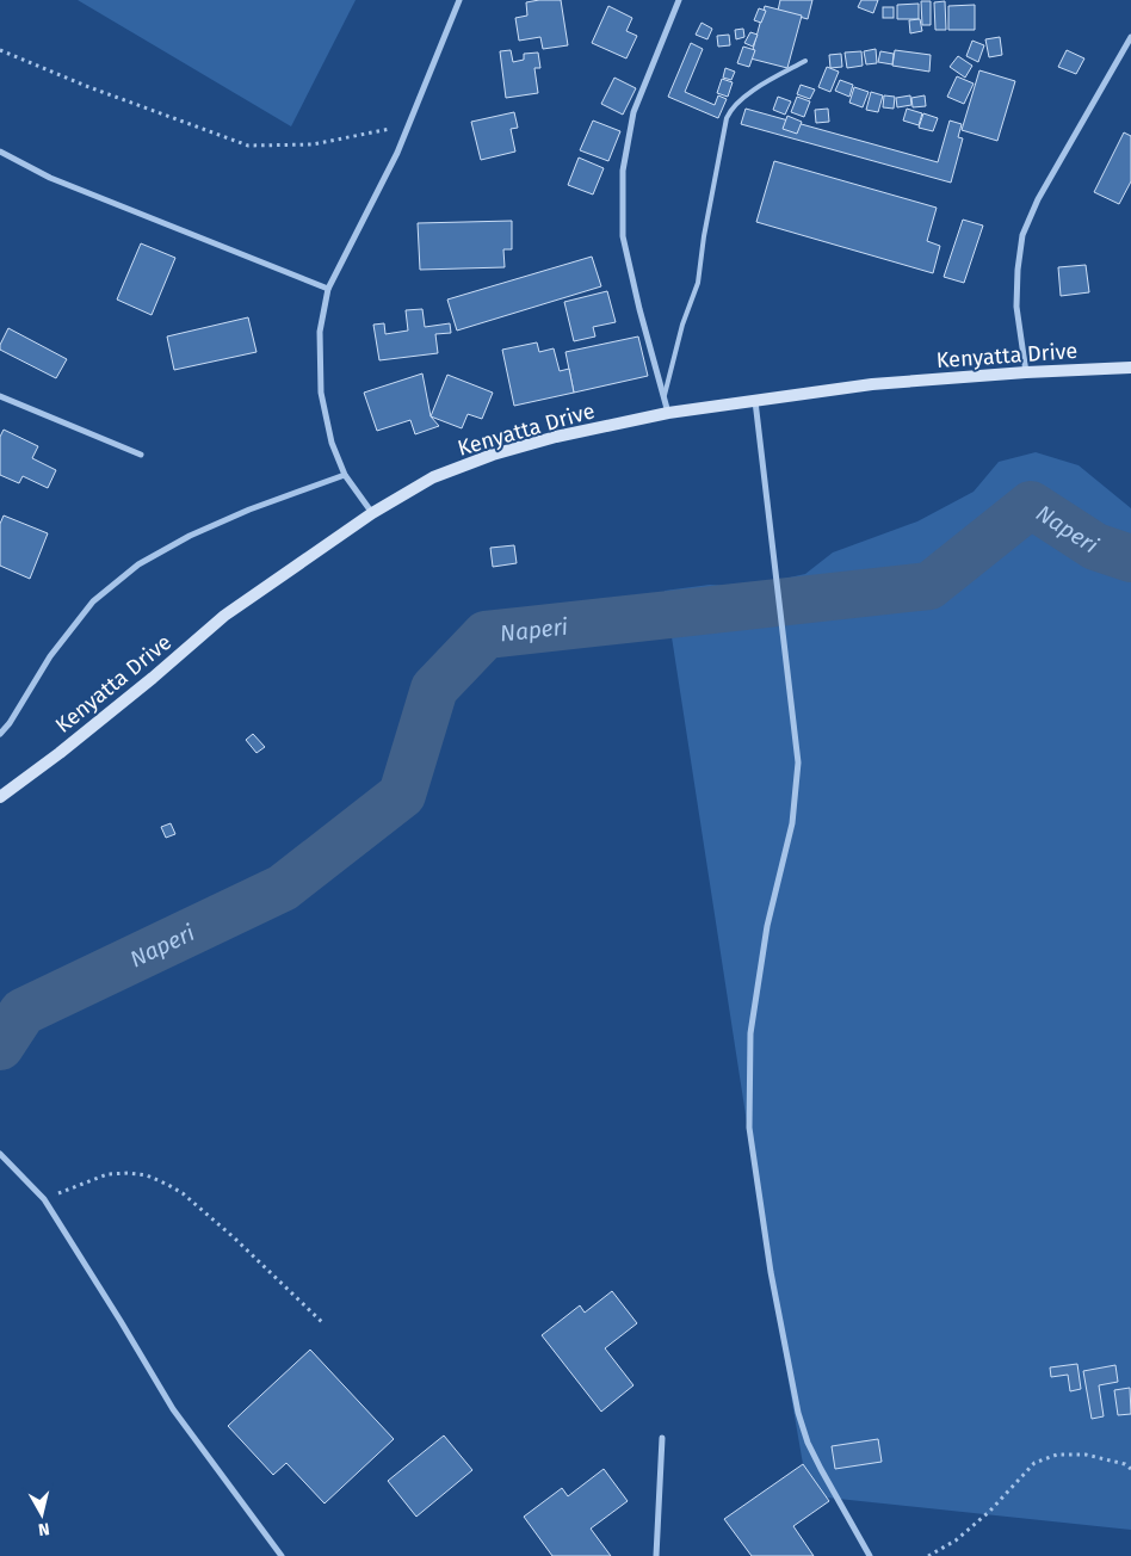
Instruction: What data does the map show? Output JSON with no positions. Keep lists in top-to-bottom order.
{
  "streets": {
    "main road": ["Kenyatta Drive"]
  },
  "water": ["Naperi"],
  "north": "bottom"
}
